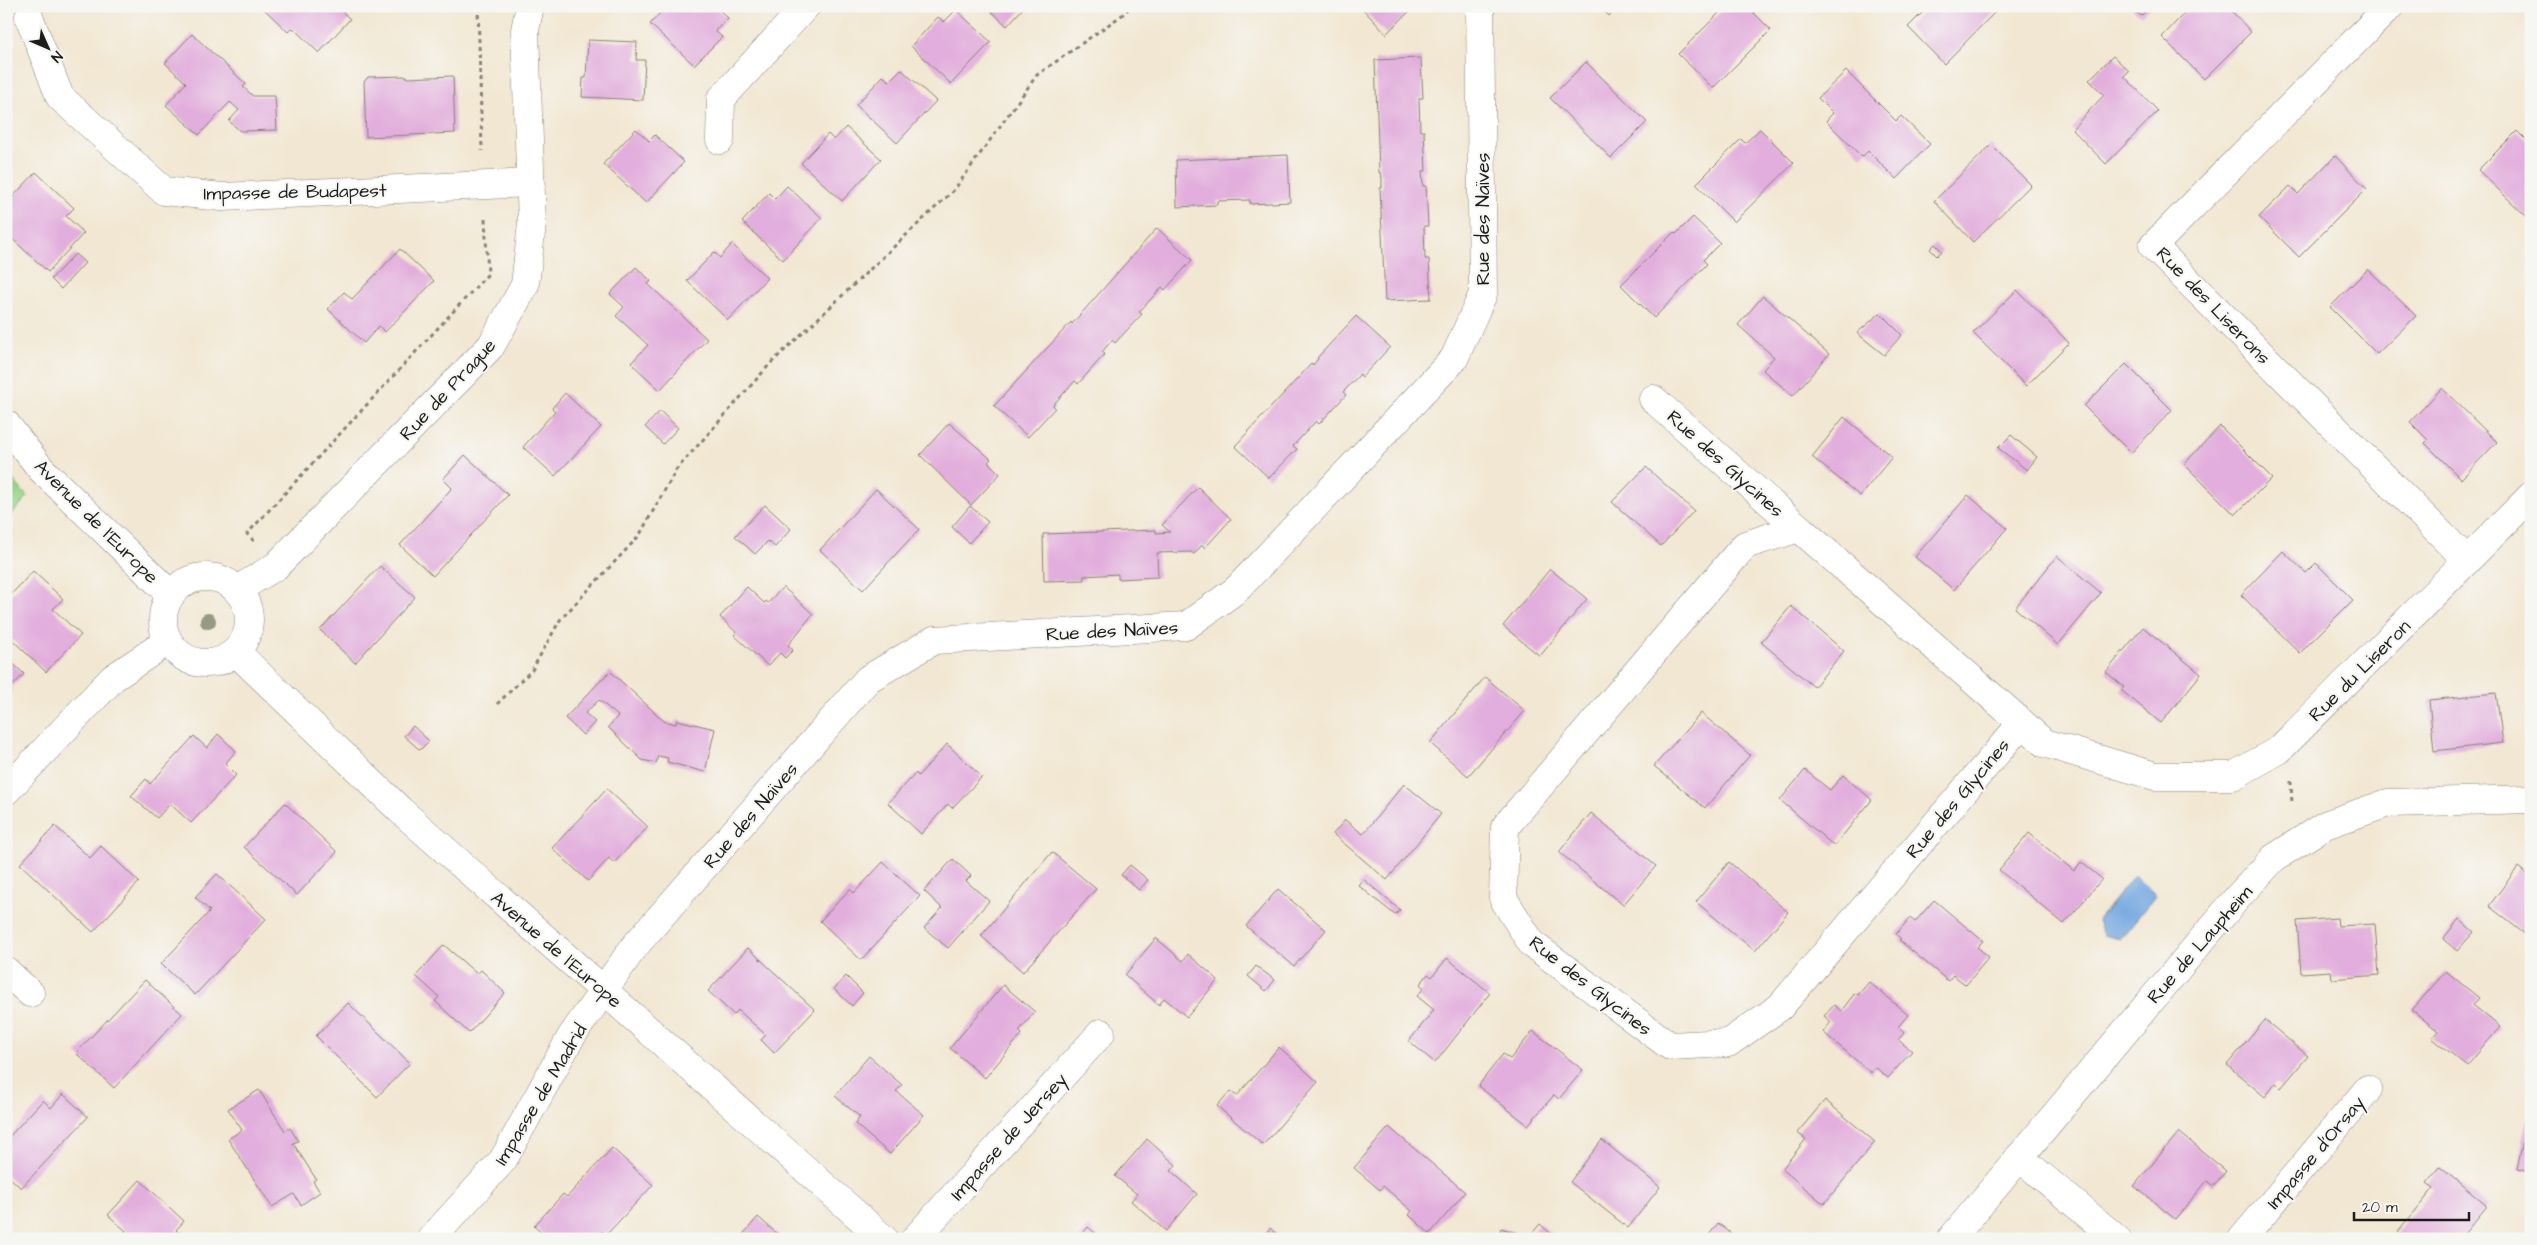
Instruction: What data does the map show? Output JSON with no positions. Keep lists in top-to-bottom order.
{
  "streets": {
    "street": [
      "Impasse de Budapest",
      "Rue des Naïves",
      "Rue des Liserons",
      "Rue de Prague",
      "Rue des Glycines",
      "Avenue de l'Europe",
      "Rue du Liseron",
      "Rue de Laupheim",
      "Impasse de Madrid",
      "Impasse de Jersey",
      "Impasse d'Orsay"
    ]
  },
  "crossings": [
    ["Impasse de Budapest", "Rue de Prague"],
    ["Rue des Naïves", "Avenue de l'Europe"],
    ["Rue des Naïves", "Impasse de Madrid"],
    ["Rue des Liserons", "Rue du Liseron"],
    ["Rue de Prague", "Avenue de l'Europe"],
    ["Rue des Glycines", "Rue du Liseron"],
    ["Avenue de l'Europe", "Impasse de Madrid"]
  ],
  "scale_bar": "20 m",
  "north": "bottom right"
}
